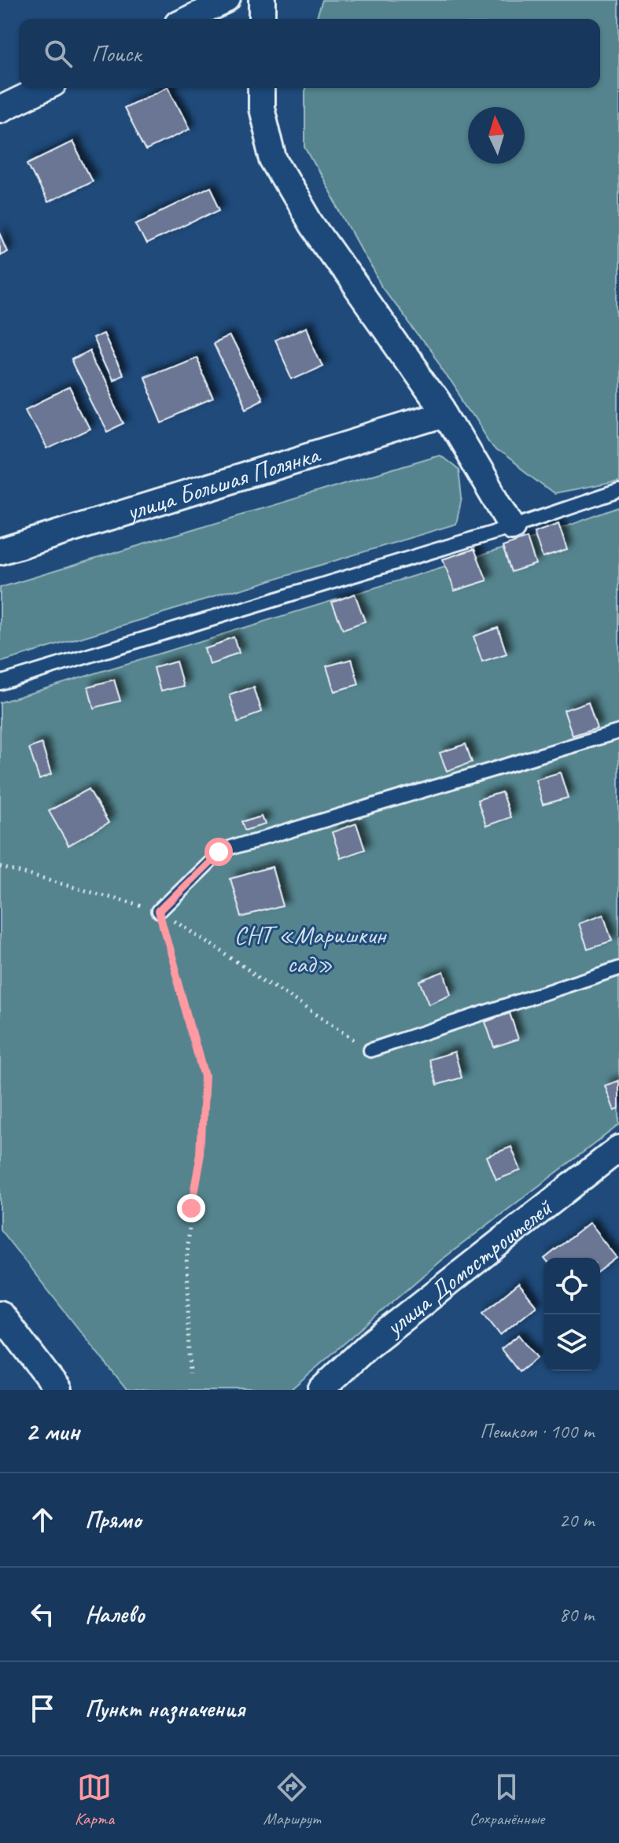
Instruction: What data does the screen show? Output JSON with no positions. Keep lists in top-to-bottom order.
{
  "streets": {
    "street": ["улица Большая Полянка", "улица Домостроителей"]
  },
  "parks": ["СНТ «Маришкин сад»"],
  "north": "top",
  "page": {
    "search": "Поиск",
    "heading": ["2 мин", "Пешком · 100 m"],
    "list": [
      ["Прямо", "20 m"],
      ["Налево", "80 m"],
      "Пункт назначения"
    ],
    "nav": ["Карта", "Маршрут", "Сохранённые"]
  }
}
